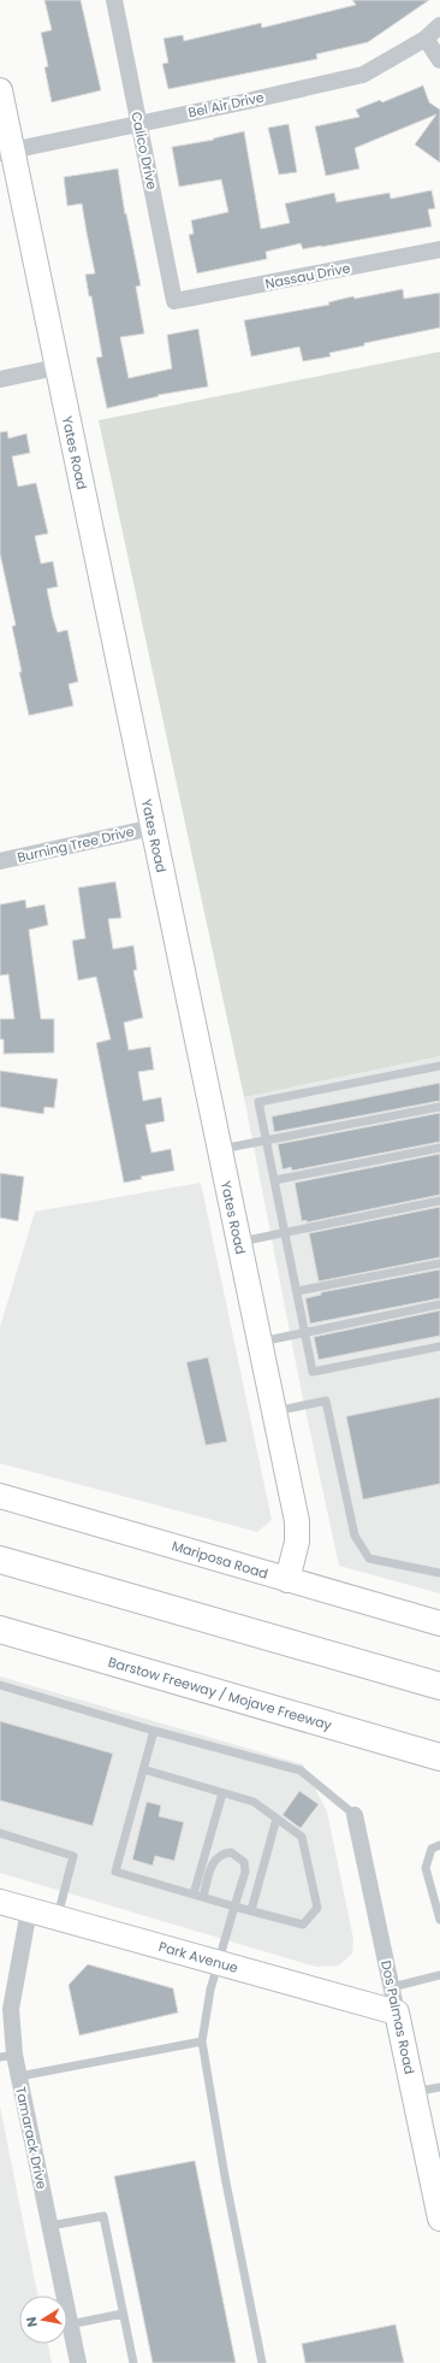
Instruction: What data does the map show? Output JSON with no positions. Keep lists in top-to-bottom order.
{
  "streets": {
    "highway": ["Barstow Freeway / Mojave Freeway"],
    "street": [
      "Bel Air Drive",
      "Calico Drive",
      "Nassau Drive",
      "Yates Road",
      "Burning Tree Drive",
      "Mariposa Road",
      "Park Avenue",
      "Dos Palmas Road",
      "Tamarack Drive"
    ]
  },
  "crossings": [
    ["Bel Air Drive", "Calico Drive"],
    ["Bel Air Drive", "Yates Road"],
    ["Calico Drive", "Nassau Drive"],
    ["Yates Road", "Burning Tree Drive"],
    ["Yates Road", "Mariposa Road"],
    ["Park Avenue", "Dos Palmas Road"],
    ["Park Avenue", "Tamarack Drive"]
  ],
  "north": "left"
}
